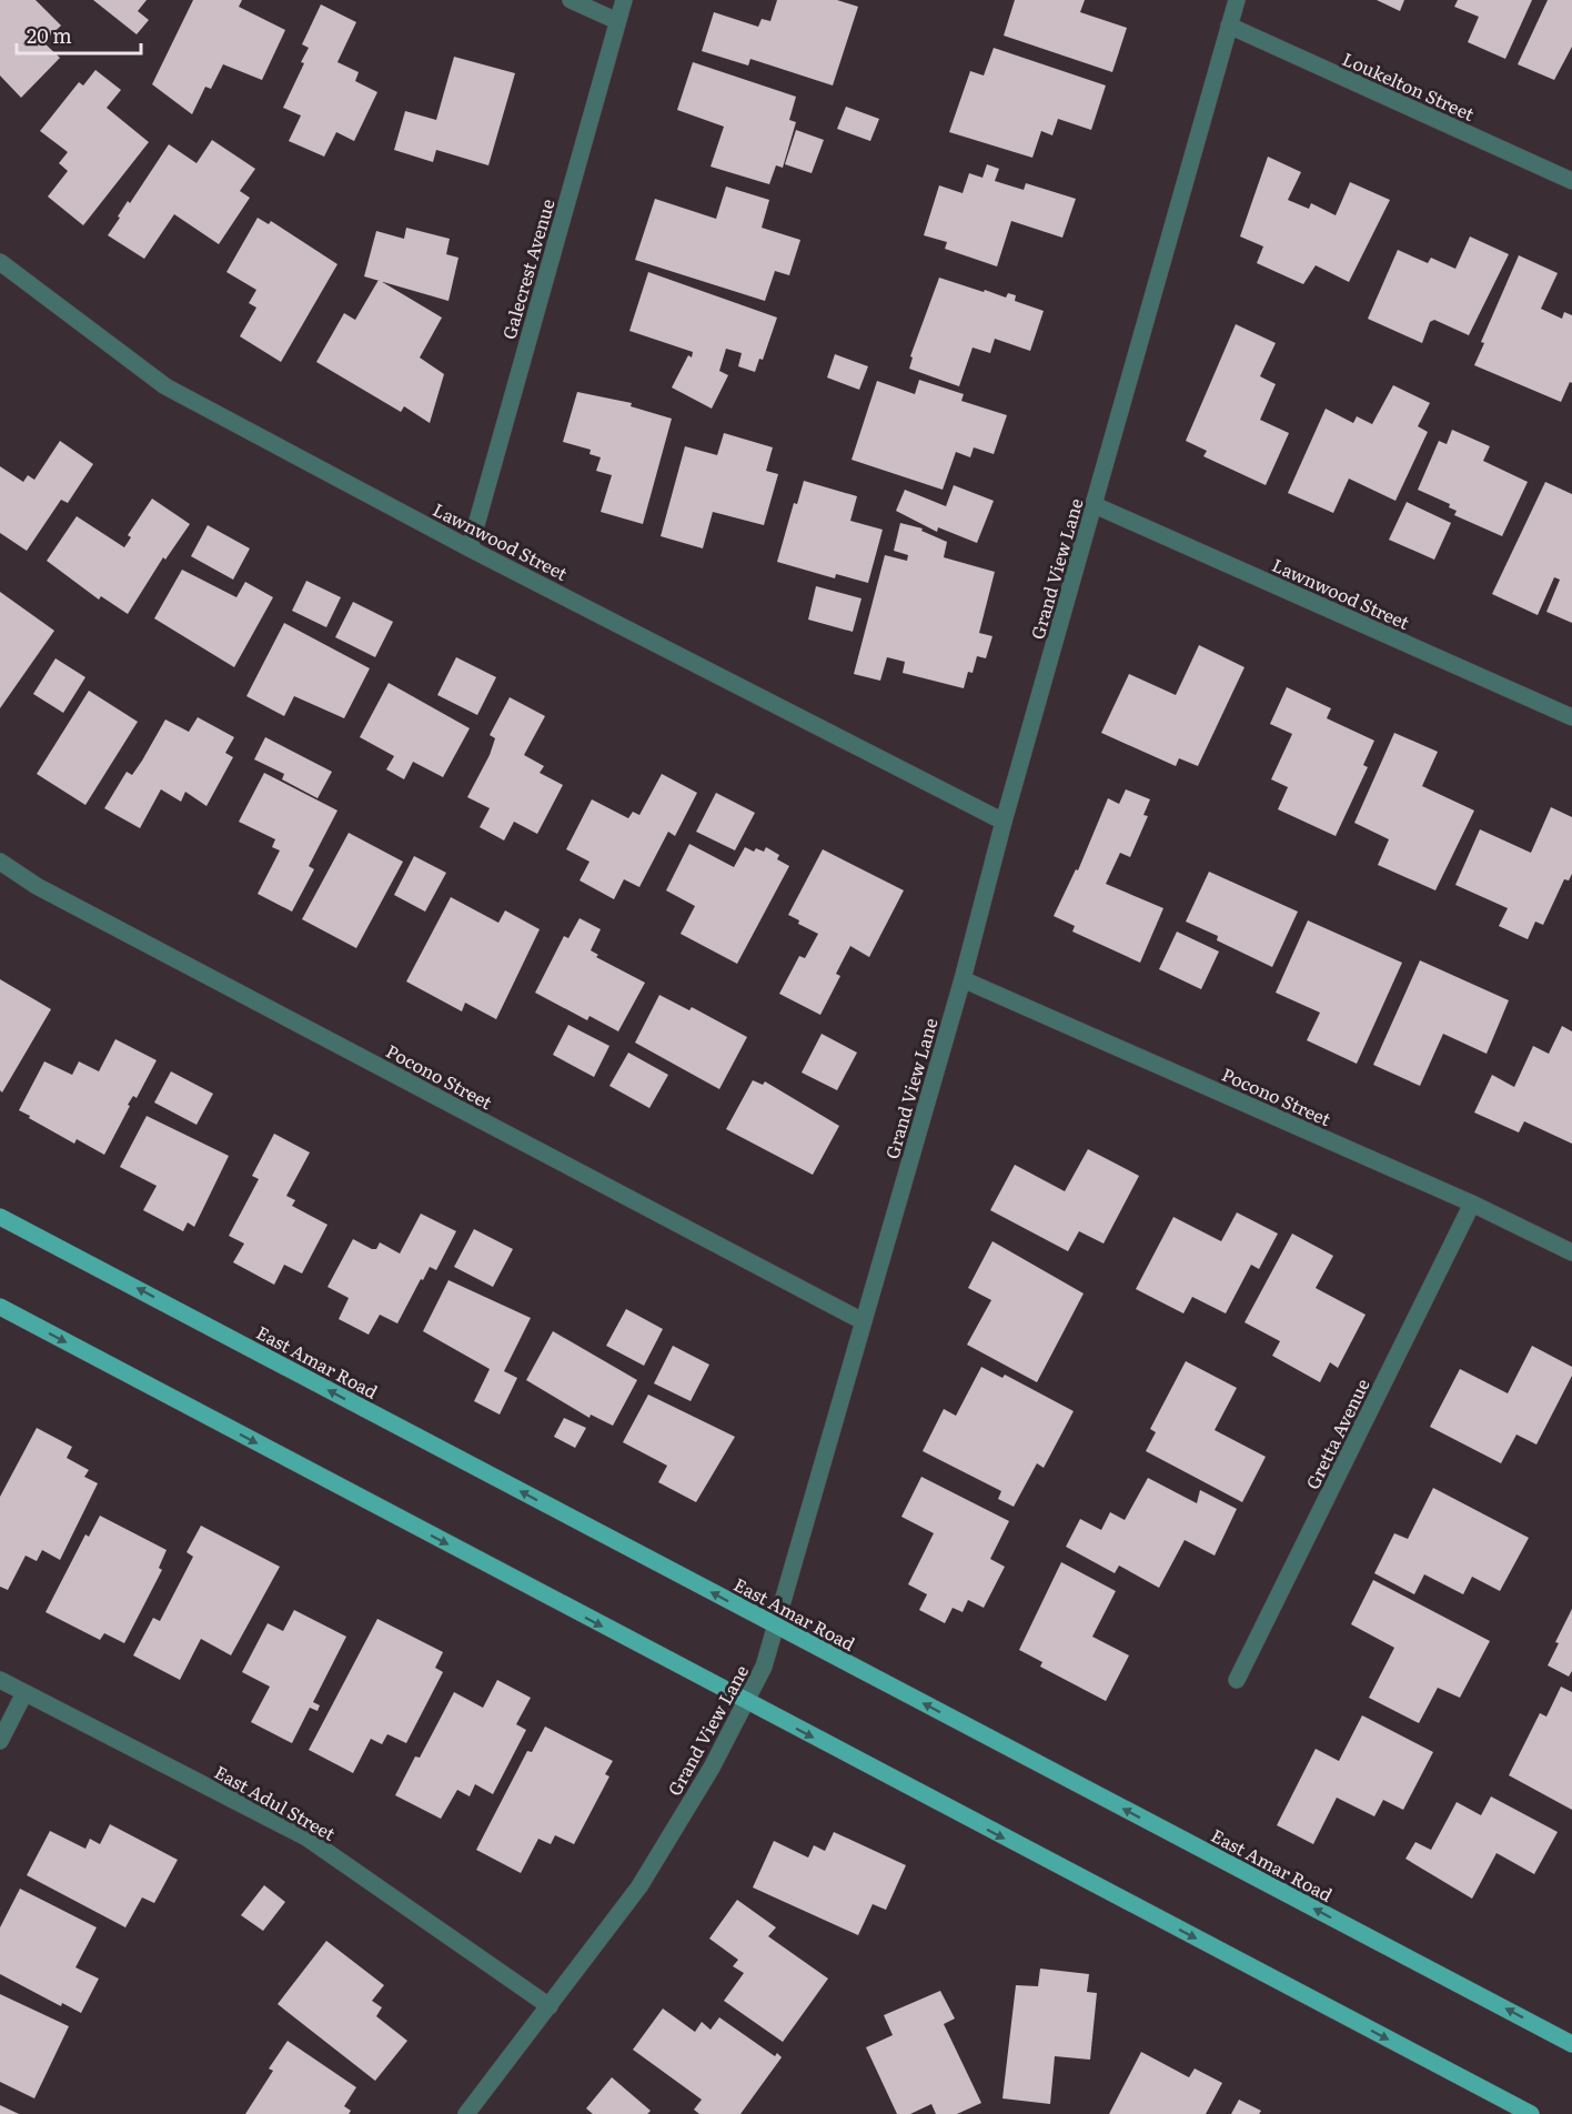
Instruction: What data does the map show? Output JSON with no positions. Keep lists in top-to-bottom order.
{
  "streets": {
    "main road": ["East Amar Road"],
    "street": [
      "Loukelton Street",
      "Galecrest Avenue",
      "Lawnwood Street",
      "Grand View Lane",
      "Pocono Street",
      "Gretta Avenue",
      "East Adul Street"
    ]
  },
  "crossings": [
    ["Loukelton Street", "Grand View Lane"],
    ["Galecrest Avenue", "Lawnwood Street"],
    ["Lawnwood Street", "Grand View Lane"],
    ["Grand View Lane", "Pocono Street"],
    ["Grand View Lane", "East Amar Road"],
    ["Grand View Lane", "East Adul Street"],
    ["Pocono Street", "Gretta Avenue"]
  ],
  "scale_bar": "20 m"
}
